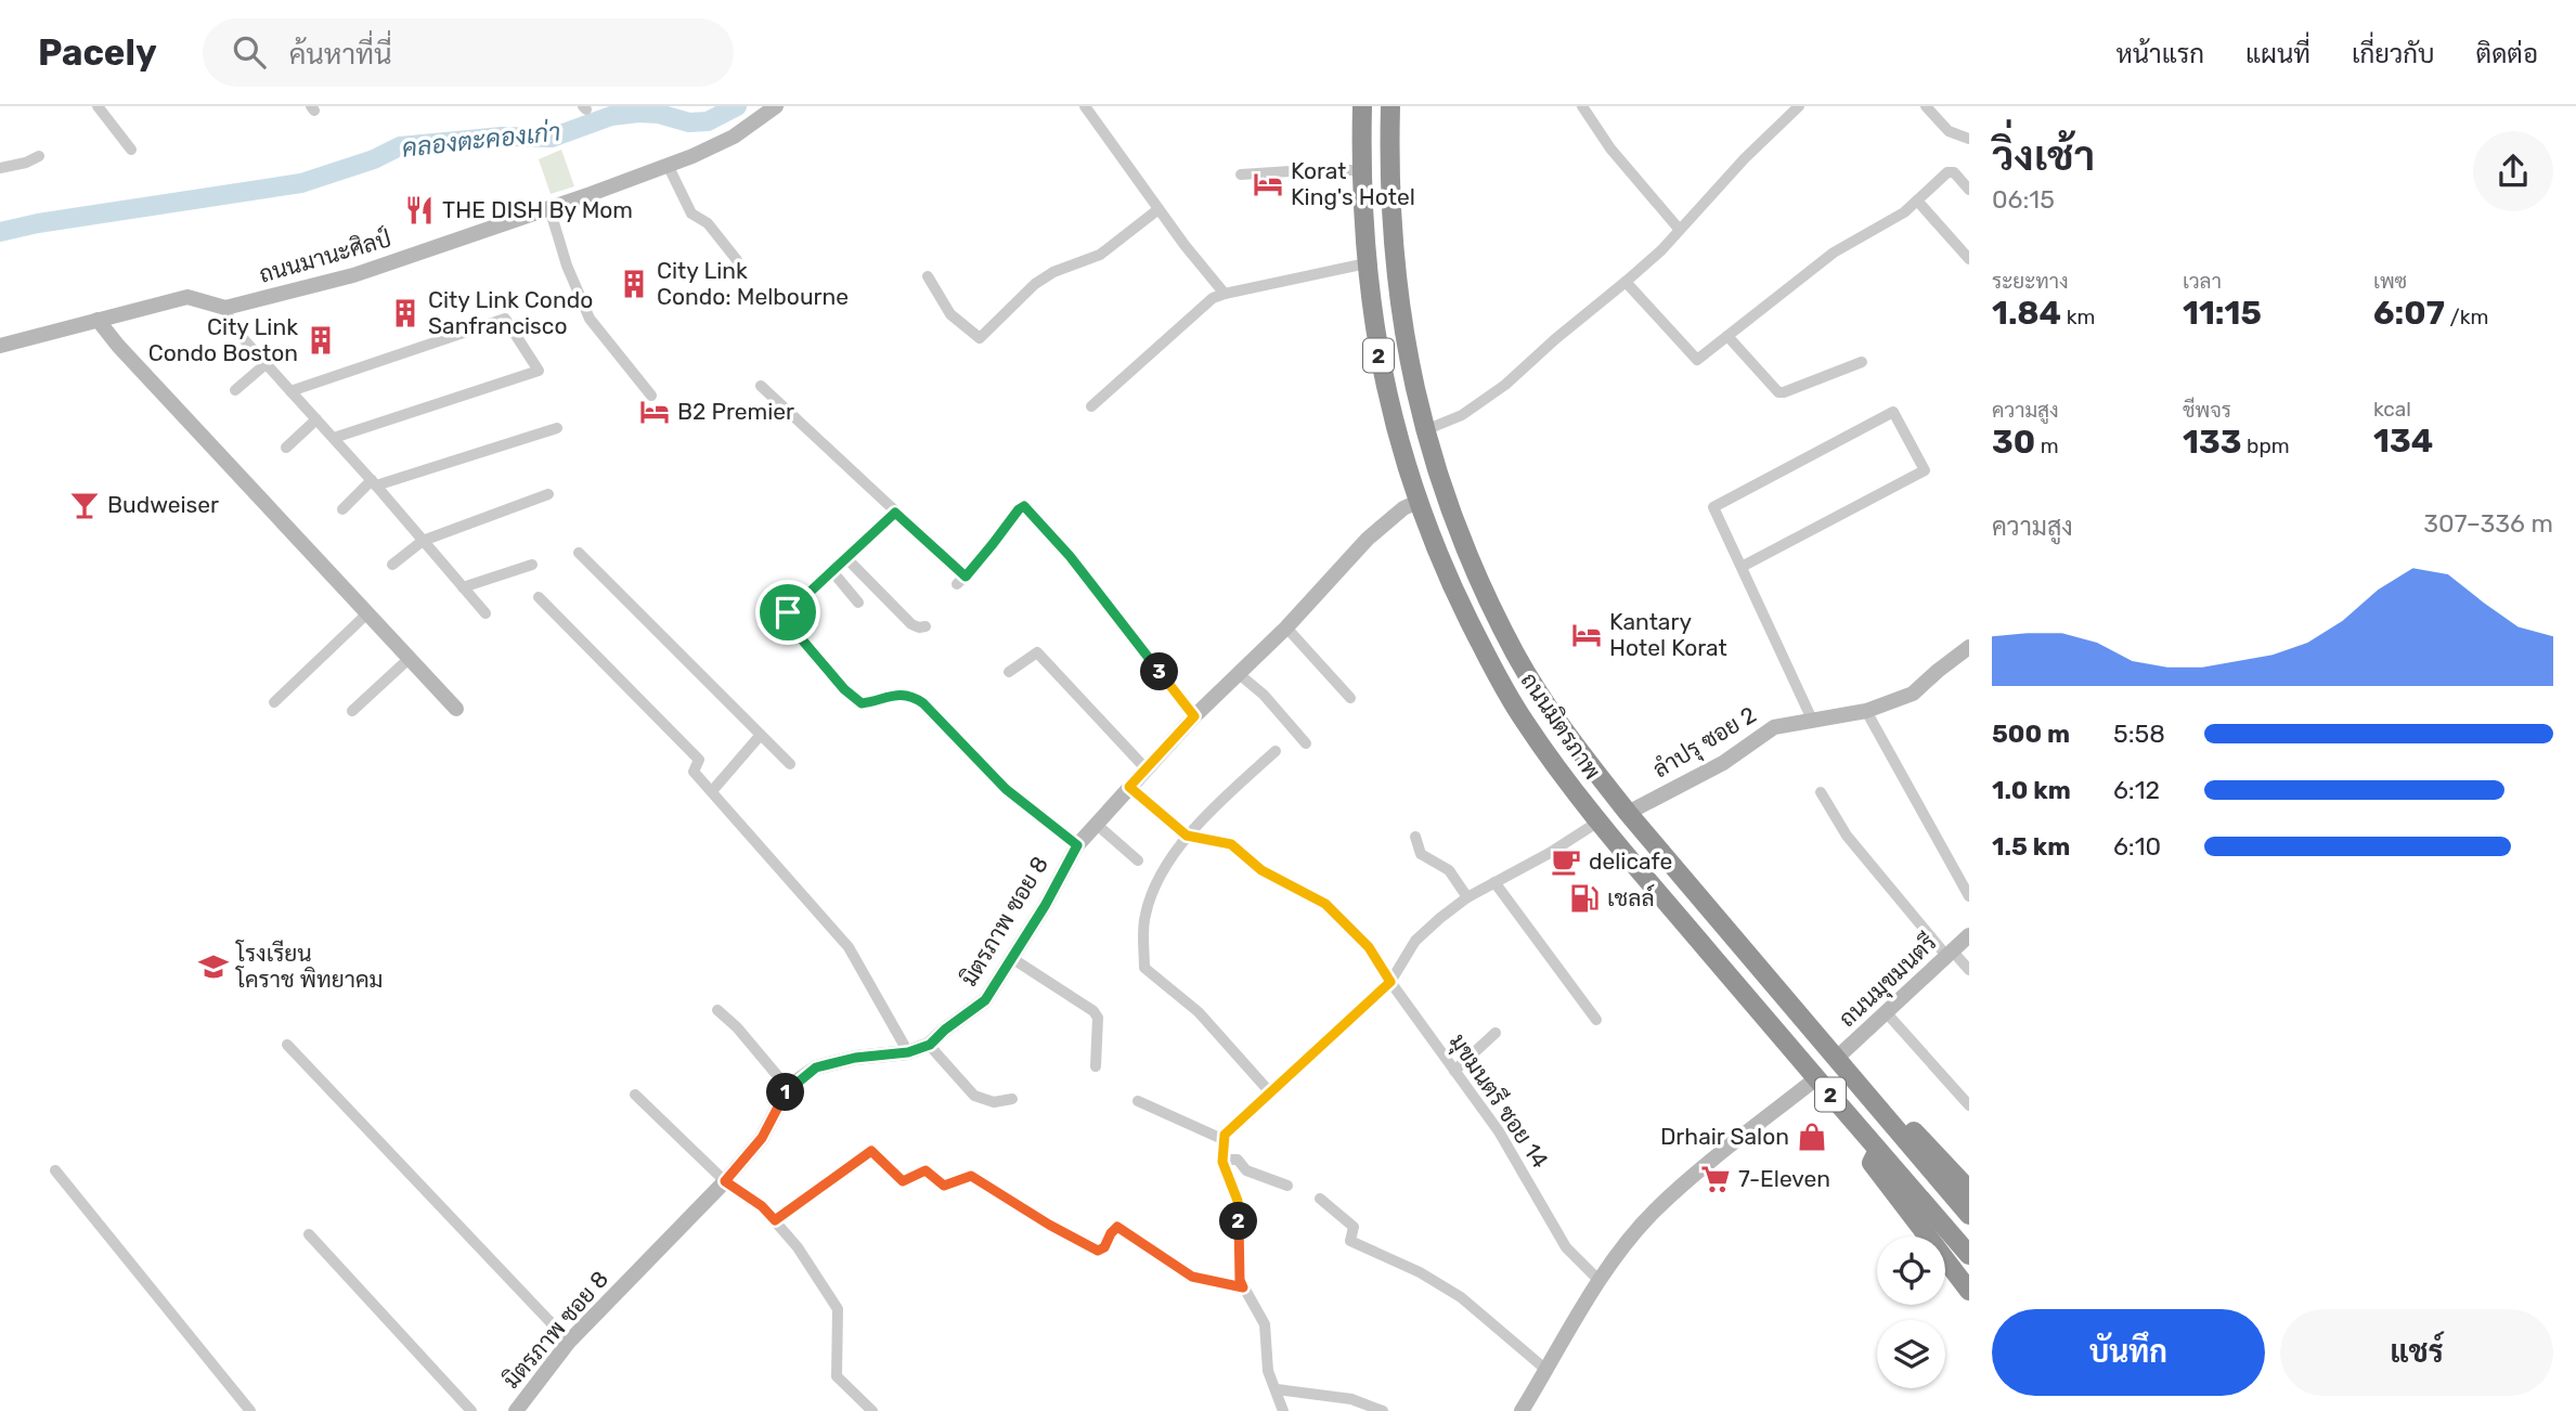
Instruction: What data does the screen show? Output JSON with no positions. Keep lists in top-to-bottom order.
{
  "streets": {
    "highway": ["2", "ถนนมิตรภาพ"],
    "street": [
      "ถนนมานะศิลป์",
      "ลำปรุ ซอย 2",
      "มิตรภาพ ซอย 8",
      "ถนนมุขมนตรี",
      "มุขมนตรี ซอย 14"
    ]
  },
  "crossings": [
    ["ถนนมิตรภาพ", "ลำปรุ ซอย 2"],
    ["ถนนมิตรภาพ", "มิตรภาพ ซอย 8"],
    ["ถนนมิตรภาพ", "ถนนมุขมนตรี"]
  ],
  "water": ["คลองตะคองเก่า"],
  "places": {
    "hotel": ["Korat King's Hotel", "B2 Premier", "Kantary Hotel Korat"],
    "restaurant": ["THE DISH By Mom"],
    "building": ["City Link Condo: Melbourne", "City Link Condo Sanfrancisco", "City Link Condo Boston"],
    "bar": ["Budweiser"],
    "cafe": ["delicafe"],
    "fuel station": ["เชลล์"],
    "school or university": ["โรงเรียน โคราช พิทยาคม"],
    "shop": ["Drhair Salon"],
    "supermarket": ["7-Eleven"]
  },
  "page": {
    "header": "Pacely",
    "search": "ค้นหาที่นี่",
    "nav": [
      "หน้าแรก",
      "แผนที่",
      "เกี่ยวกับ",
      "ติดต่อ"
    ],
    "heading": ["วิ่งเช้า", "06:15"],
    "stats": [
      ["ระยะทาง", "1.84 km"],
      ["เวลา", "11:15"],
      ["เพซ", "6:07 /km"],
      ["ความสูง", "30 m"],
      ["ชีพจร", "133 bpm"],
      ["kcal", "134"]
    ],
    "chart": ["ความสูง", "307–336 m"],
    "pins": ["3", "1", "2"],
    "list": [
      {
        "name": "500 m",
        "note": "5:58"
      },
      {
        "name": "1.0 km",
        "note": "6:12"
      },
      {
        "name": "1.5 km",
        "note": "6:10"
      }
    ],
    "buttons": ["บันทึก", "แชร์"]
  }
}
